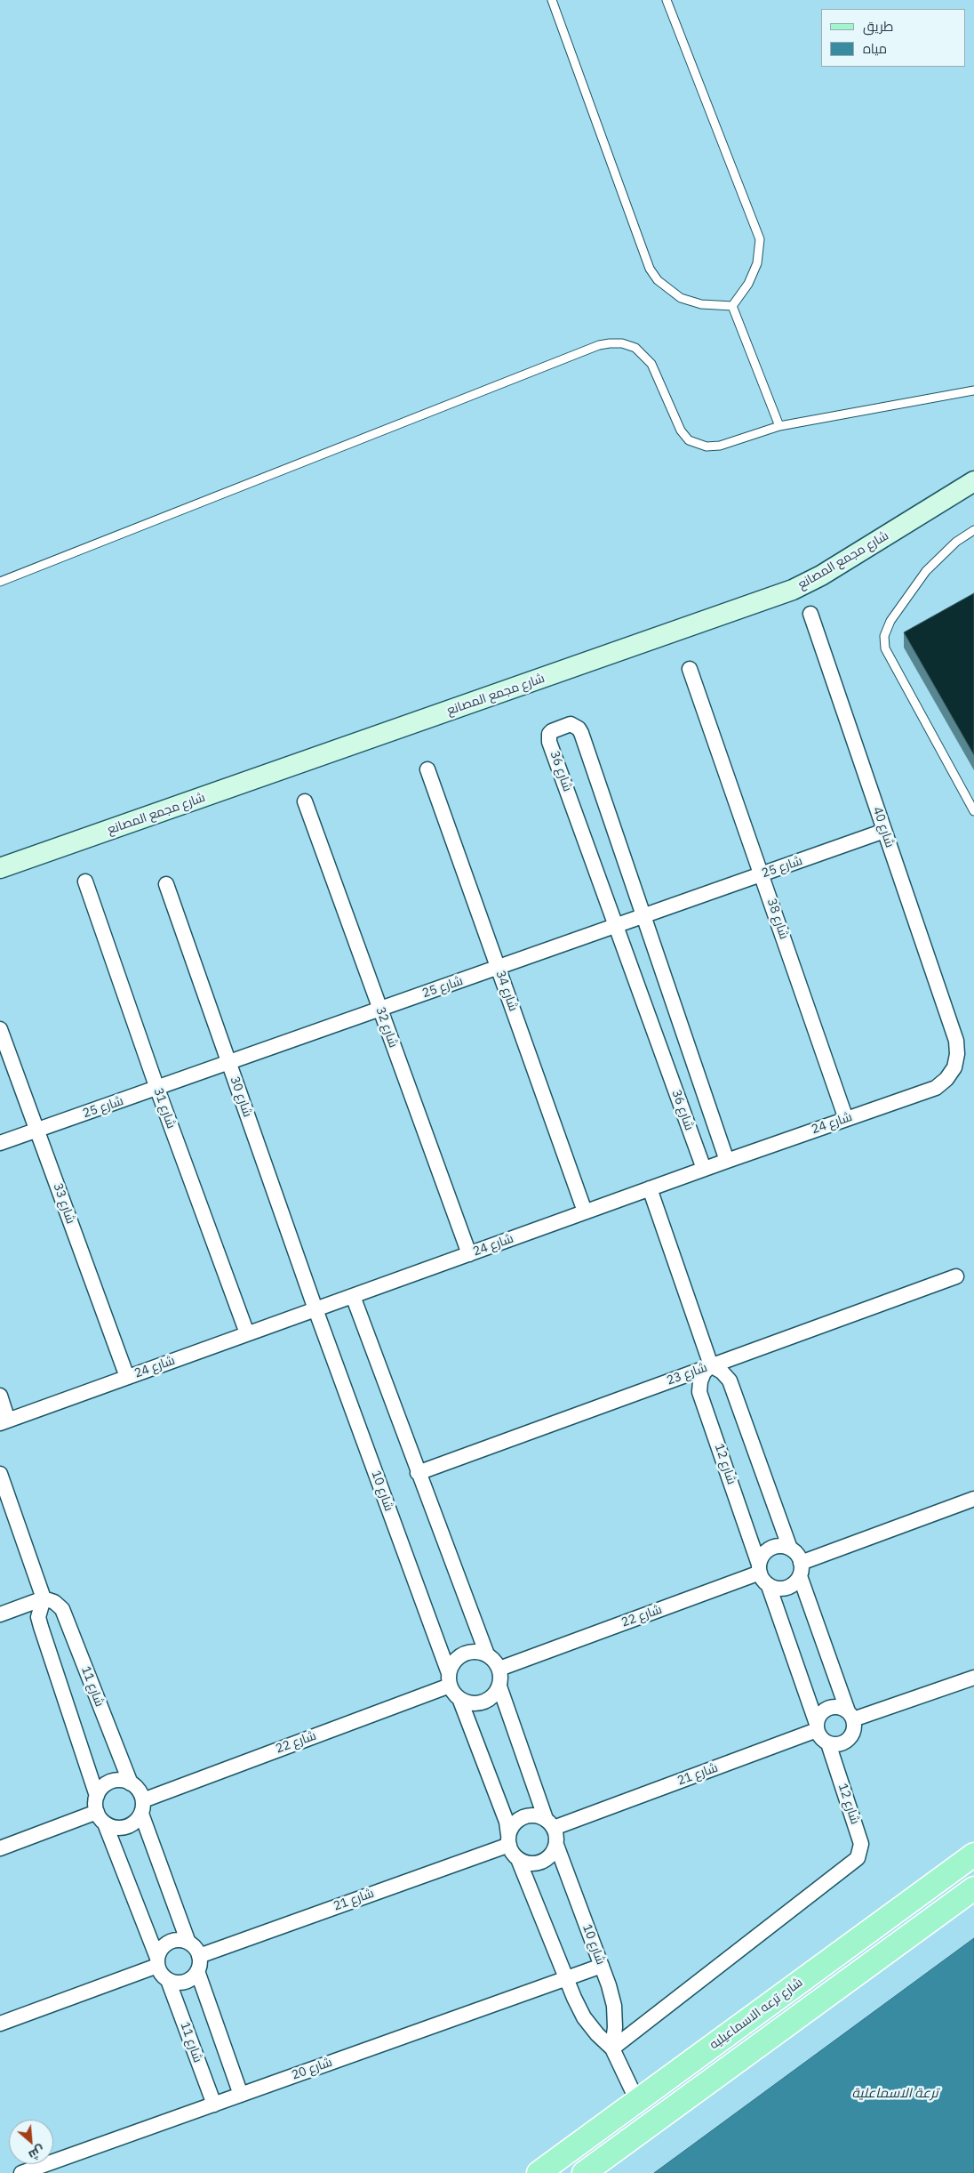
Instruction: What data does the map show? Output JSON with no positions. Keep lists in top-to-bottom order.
{
  "streets": {
    "main road": ["شارع ترعه الاسماعيليه"],
    "street": [
      "شارع مجمع المصانع",
      "شارع 36",
      "شارع 40",
      "شارع 25",
      "شارع 38",
      "شارع 34",
      "شارع 32",
      "شارع 30",
      "شارع 31",
      "شارع 24",
      "شارع 33",
      "شارع 23",
      "شارع 12",
      "شارع 10",
      "شارع 22",
      "شارع 11",
      "شارع 21",
      "شارع 20"
    ]
  },
  "crossings": [
    ["شارع 36", "شارع 25"],
    ["شارع 36", "شارع 24"],
    ["شارع 40", "شارع 25"],
    ["شارع 40", "شارع 24"],
    ["شارع 25", "شارع 38"],
    ["شارع 25", "شارع 34"],
    ["شارع 25", "شارع 32"],
    ["شارع 25", "شارع 30"],
    ["شارع 25", "شارع 31"],
    ["شارع 25", "شارع 33"],
    ["شارع 38", "شارع 24"],
    ["شارع 34", "شارع 24"],
    ["شارع 32", "شارع 24"],
    ["شارع 30", "شارع 24"],
    ["شارع 30", "شارع 10"],
    ["شارع 31", "شارع 24"],
    ["شارع 24", "شارع 33"],
    ["شارع 24", "شارع 10"],
    ["شارع 23", "شارع 12"],
    ["شارع 12", "شارع 10"],
    ["شارع 12", "شارع 22"],
    ["شارع 12", "شارع 21"],
    ["شارع 10", "شارع 22"],
    ["شارع 10", "شارع 21"],
    ["شارع 10", "شارع 20"],
    ["شارع 22", "شارع 11"],
    ["شارع 11", "شارع 21"],
    ["شارع 11", "شارع 20"]
  ],
  "water": ["ترعة الاسماعلية"],
  "legend": ["طريق", "مياه"],
  "north": "bottom right"
}
